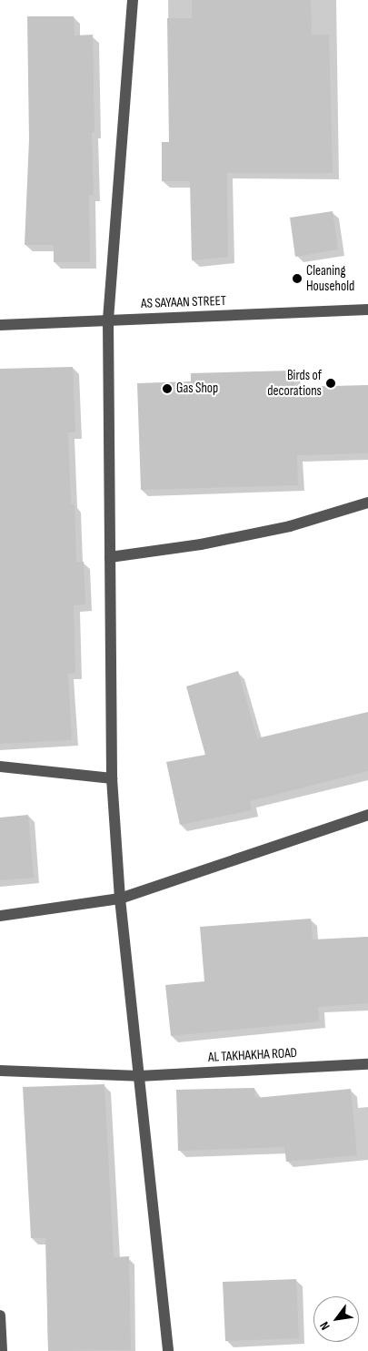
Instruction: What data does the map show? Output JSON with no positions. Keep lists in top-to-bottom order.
{
  "streets": {
    "street": ["AS SAYAAN STREET", "AL TAKHAKHA ROAD"]
  },
  "places": ["Cleaning Household", "Birds of decorations", "Gas Shop"],
  "north": "bottom left"
}
